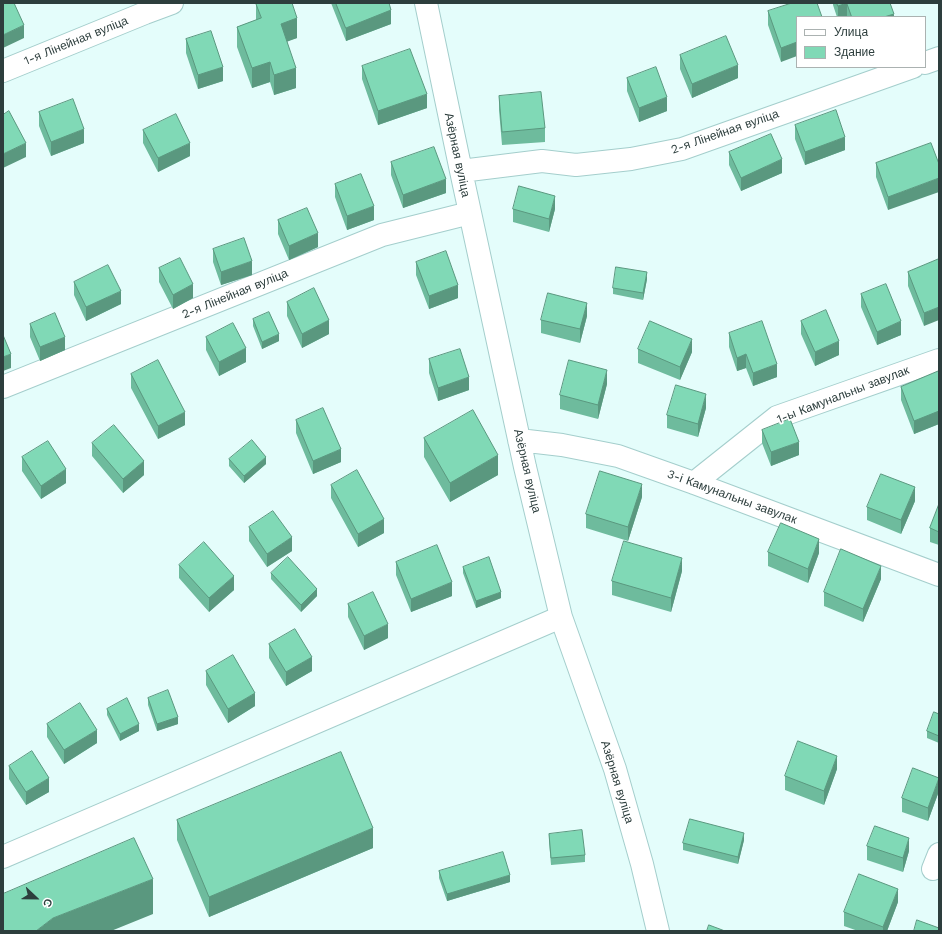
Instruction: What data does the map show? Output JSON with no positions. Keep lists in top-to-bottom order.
{
  "streets": {
    "street": [
      "1-я Лінейная вуліца",
      "2-я Лінейная вуліца",
      "Азёрная вуліца",
      "1-ы Камунальны завулак",
      "3-і Камунальны завулак"
    ]
  },
  "crossings": [
    ["2-я Лінейная вуліца", "Азёрная вуліца"],
    ["Азёрная вуліца", "3-і Камунальны завулак"],
    ["1-ы Камунальны завулак", "3-і Камунальны завулак"]
  ],
  "legend": ["Улица", "Здание"],
  "north": "right"
}
